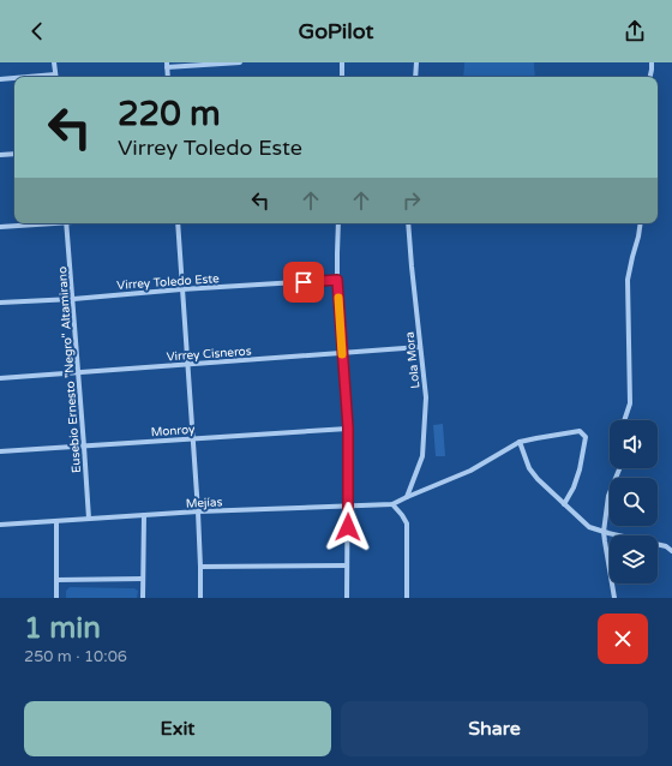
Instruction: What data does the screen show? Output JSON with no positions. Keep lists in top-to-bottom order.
{
  "streets": {
    "street": [
      "Virrey Toledo Este",
      "Virrey Cisneros",
      "Lola Mora",
      "Eusebio Ernesto \"Negro\" Altamirano",
      "Monroy",
      "Mejías"
    ]
  },
  "crossings": [
    ["Virrey Toledo Este", "Eusebio Ernesto \"Negro\" Altamirano"],
    ["Virrey Cisneros", "Lola Mora"],
    ["Virrey Cisneros", "Eusebio Ernesto \"Negro\" Altamirano"],
    ["Lola Mora", "Mejías"],
    ["Eusebio Ernesto \"Negro\" Altamirano", "Monroy"],
    ["Eusebio Ernesto \"Negro\" Altamirano", "Mejías"]
  ],
  "page": {
    "header": "GoPilot",
    "turn": ["220 m", "Virrey Toledo Este"],
    "heading": ["1 min", "250 m · 10:06"],
    "buttons": ["Exit", "Share"]
  }
}
